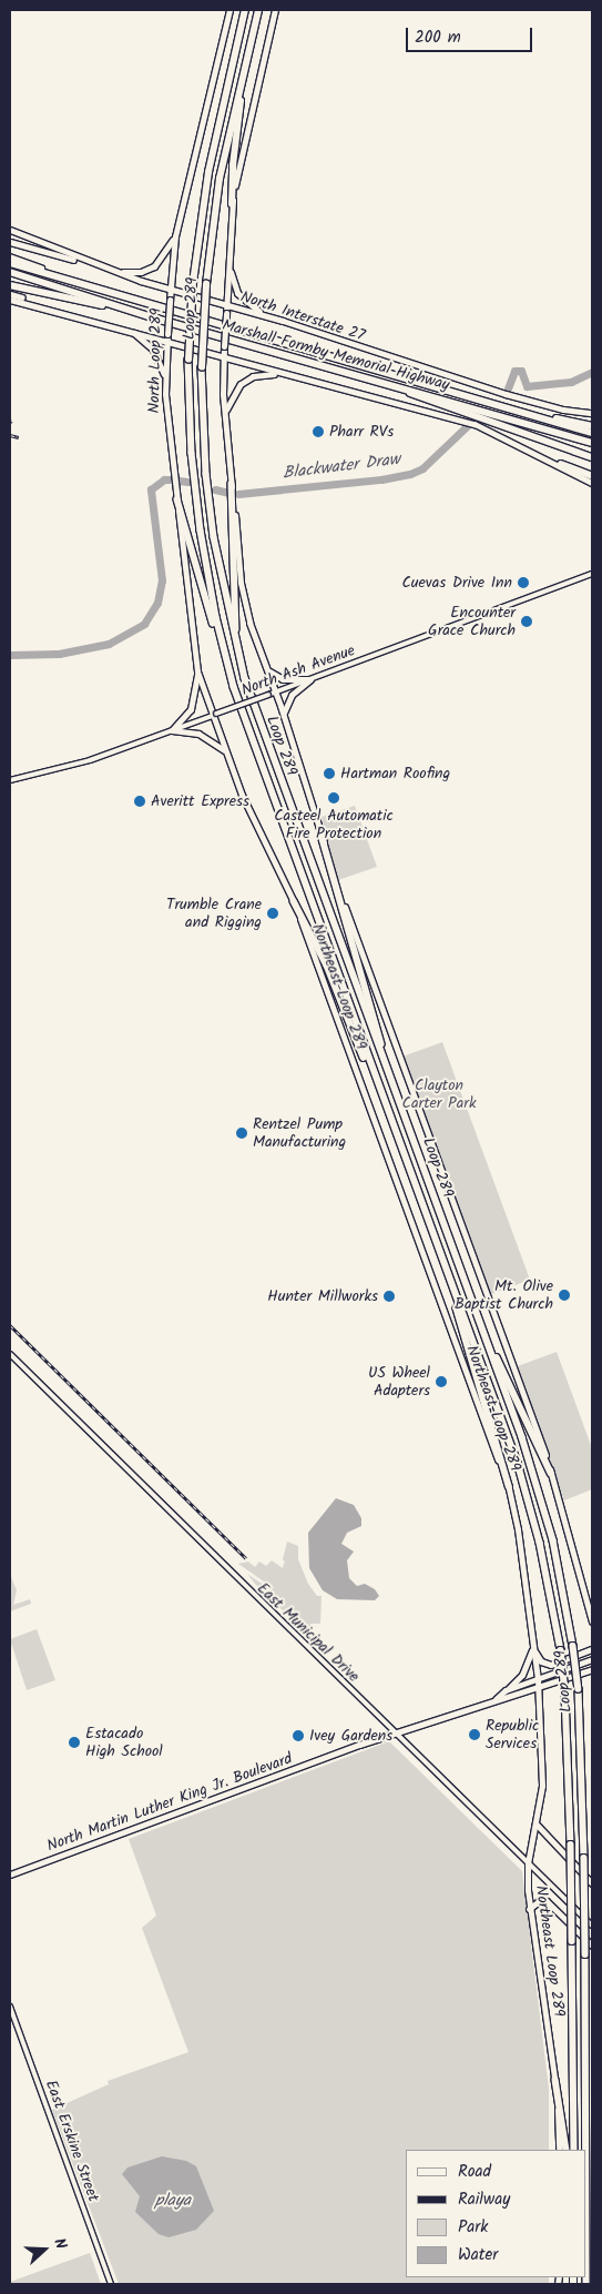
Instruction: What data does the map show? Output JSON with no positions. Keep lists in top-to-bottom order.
{
  "streets": {
    "highway": ["Loop 289", "Marshall Formby Memorial Highway"],
    "main road": [
      "North Interstate 27",
      "North Loop 289",
      "Northeast Loop 289",
      "North Martin Luther King Jr. Boulevard"
    ],
    "street": ["North Ash Avenue", "East Municipal Drive", "East Erskine Street"]
  },
  "crossings": [
    ["North Interstate 27", "North Loop 289"],
    ["North Loop 289", "North Ash Avenue"],
    ["North Loop 289", "Northeast Loop 289"],
    ["North Ash Avenue", "Northeast Loop 289"],
    ["Northeast Loop 289", "East Municipal Drive"],
    ["Northeast Loop 289", "North Martin Luther King Jr. Boulevard"],
    ["East Municipal Drive", "North Martin Luther King Jr. Boulevard"]
  ],
  "water": ["Blackwater Draw", "playa"],
  "parks": ["Clayton Carter Park"],
  "places": [
    "Pharr RVs",
    "Cuevas Drive Inn",
    "Encounter Grace Church",
    "Hartman Roofing",
    "Casteel Automatic Fire Protection",
    "Averitt Express",
    "Trumble Crane and Rigging",
    "Rentzel Pump Manufacturing",
    "Mt. Olive Baptist Church",
    "Hunter Millworks",
    "US Wheel Adapters",
    "Republic Services",
    "Ivey Gardens",
    "Estacado High School"
  ],
  "legend": [
    "Road",
    "Railway",
    "Park",
    "Water"
  ],
  "scale_bar": "200 m",
  "north": "right"
}
